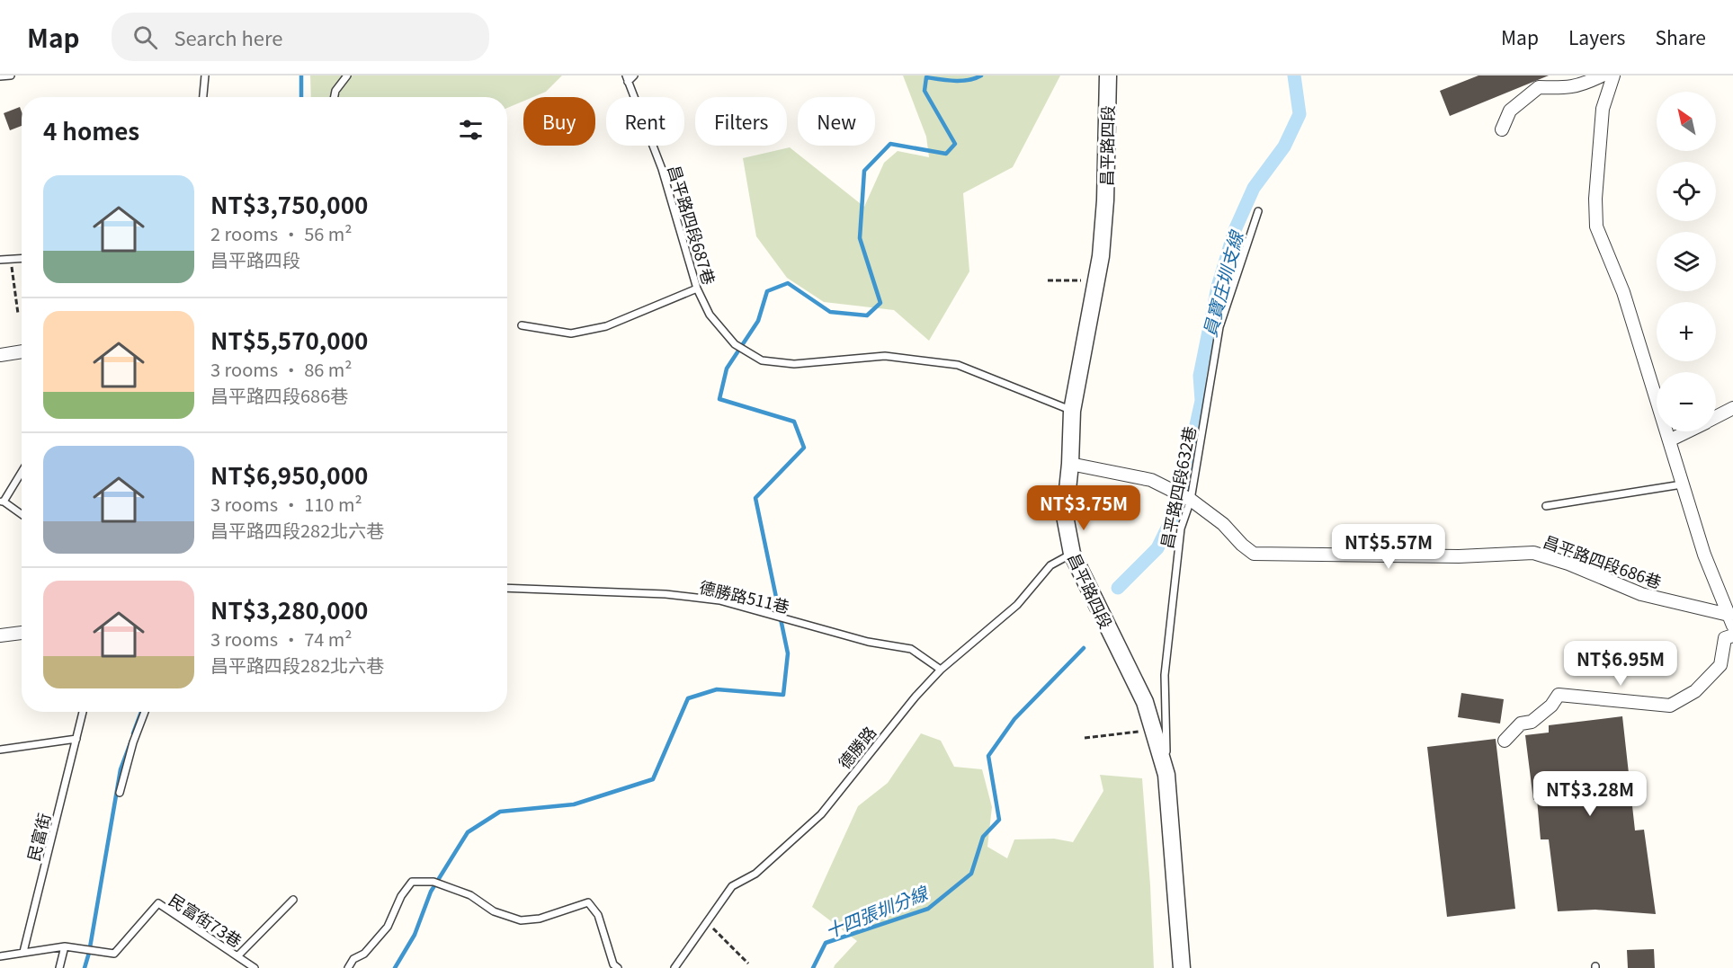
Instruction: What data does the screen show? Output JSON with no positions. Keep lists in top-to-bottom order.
{
  "streets": {
    "street": ["昌平路四段", "昌平路四段686巷"],
    "lane": [
      "昌平路四段687巷",
      "昌平路四段632巷",
      "德勝路511巷",
      "德勝路",
      "民富街",
      "民富街73巷"
    ]
  },
  "crossings": [
    ["昌平路四段", "昌平路四段687巷"],
    ["昌平路四段", "昌平路四段632巷"],
    ["昌平路四段", "昌平路四段686巷"],
    ["昌平路四段", "德勝路"],
    ["昌平路四段632巷", "昌平路四段686巷"],
    ["德勝路511巷", "德勝路"]
  ],
  "water": ["員寶庄圳支線", "十四張圳分線"],
  "north": "top left",
  "page": {
    "header": "Map",
    "search": "Search here",
    "nav": ["Map", "Layers", "Share"],
    "map_buttons": ["+", "−"],
    "chip": [
      "Buy",
      "Rent",
      "Filters",
      "New"
    ],
    "heading": "4 homes",
    "list": [
      {
        "name": "NT$3,750,000",
        "note": "2 rooms · 56 m² · 昌平路四段"
      },
      {
        "name": "NT$5,570,000",
        "note": "3 rooms · 86 m² · 昌平路四段686巷"
      },
      {
        "name": "NT$6,950,000",
        "note": "3 rooms · 110 m² · 昌平路四段282北六巷"
      },
      {
        "name": "NT$3,280,000",
        "note": "3 rooms · 74 m² · 昌平路四段282北六巷"
      }
    ],
    "price": [
      "NT$3.75M",
      "NT$5.57M",
      "NT$6.95M",
      "NT$3.28M"
    ]
  }
}
